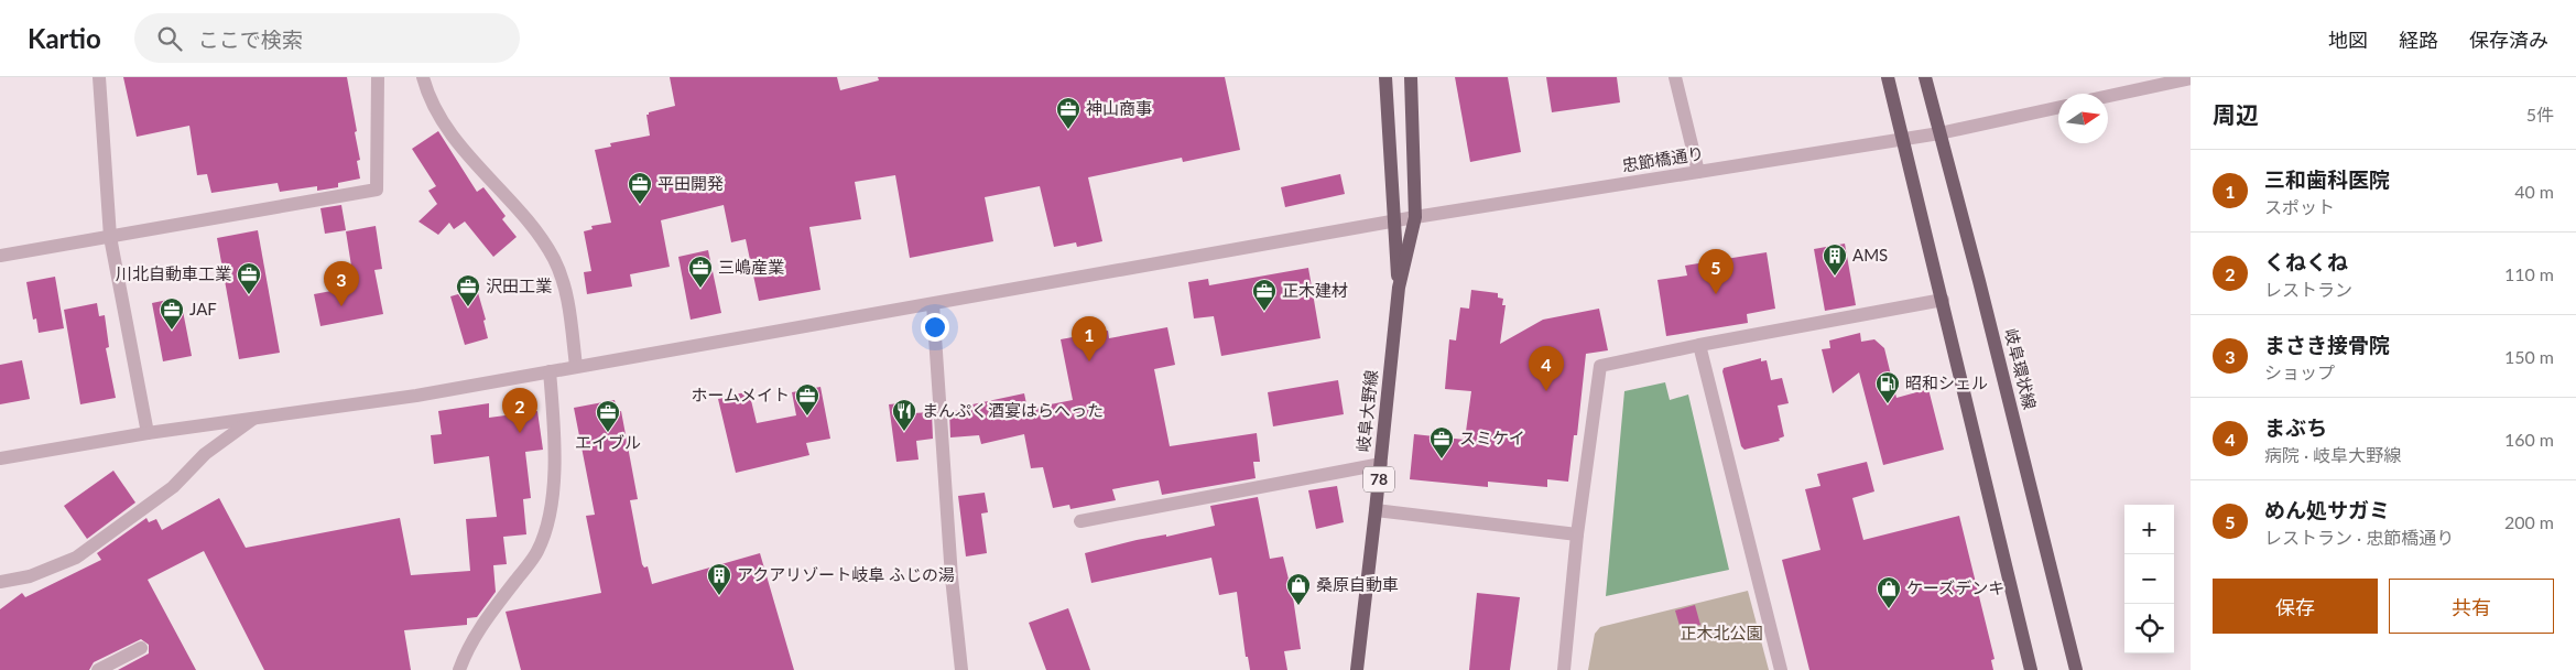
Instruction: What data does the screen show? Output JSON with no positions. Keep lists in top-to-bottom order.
{
  "streets": {
    "main road": ["岐阜環状線", "岐阜大野線", "78"],
    "street": ["忠節橋通り"]
  },
  "crossings": [
    ["忠節橋通り", "岐阜環状線"],
    ["忠節橋通り", "岐阜大野線"]
  ],
  "parks": ["正木北公園"],
  "places": {
    "office": [
      "神山商事",
      "平田開発",
      "三嶋産業",
      "川北自動車工業",
      "沢田工業",
      "正木建材",
      "JAF",
      "ホームメイト",
      "エイブル",
      "スミケイ"
    ],
    "building": ["AMS", "アクアリゾート岐阜 ふじの湯"],
    "fuel station": ["昭和シェル"],
    "restaurant": ["まんぷく酒宴はらへった"],
    "shop": ["桑原自動車", "ケーズデンキ"]
  },
  "north": "right",
  "page": {
    "header": "Kartio",
    "search": "ここで検索",
    "nav": ["地図", "経路", "保存済み"],
    "heading": ["周辺", "5件"],
    "list": [
      {
        "mark": "1",
        "name": "三和歯科医院",
        "note": "スポット",
        "value": "40 m"
      },
      {
        "mark": "2",
        "name": "くねくね",
        "note": "レストラン",
        "value": "110 m"
      },
      {
        "mark": "3",
        "name": "まさき接骨院",
        "note": "ショップ",
        "value": "150 m"
      },
      {
        "mark": "4",
        "name": "まぶち",
        "note": "病院 · 岐阜大野線",
        "value": "160 m"
      },
      {
        "mark": "5",
        "name": "めん処サガミ",
        "note": "レストラン · 忠節橋通り",
        "value": "200 m"
      }
    ],
    "pins": [
      "5",
      "3",
      "1",
      "4",
      "2"
    ],
    "map_buttons": ["+", "−"],
    "buttons": ["保存", "共有"]
  }
}
